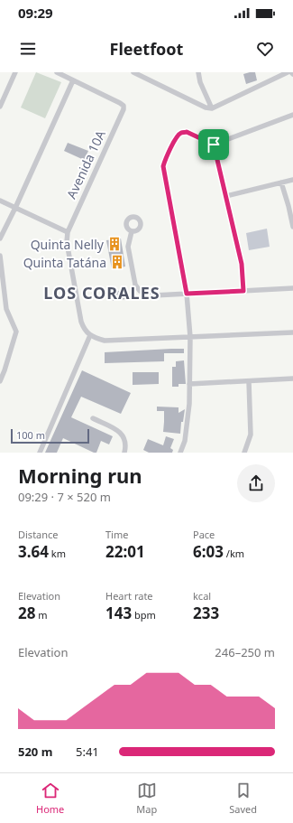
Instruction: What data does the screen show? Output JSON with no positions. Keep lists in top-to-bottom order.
{
  "streets": {
    "street": ["Avenida 10A"]
  },
  "districts": ["LOS CORALES"],
  "places": {
    "building": ["Quinta Nelly", "Quinta Tatána"]
  },
  "scale_bar": "100 m",
  "page": {
    "status": "09:29",
    "header": "Fleetfoot",
    "scale": "100 m",
    "heading": ["Morning run", "09:29 · 7 × 520 m"],
    "stats": [
      ["Distance", "3.64 km"],
      ["Time", "22:01"],
      ["Pace", "6:03 /km"],
      ["Elevation", "28 m"],
      ["Heart rate", "143 bpm"],
      ["kcal", "233"]
    ],
    "chart": ["Elevation", "246–250 m"],
    "list": [
      {
        "name": "520 m",
        "note": "5:41"
      }
    ],
    "tabs": ["Home", "Map", "Saved"]
  }
}
